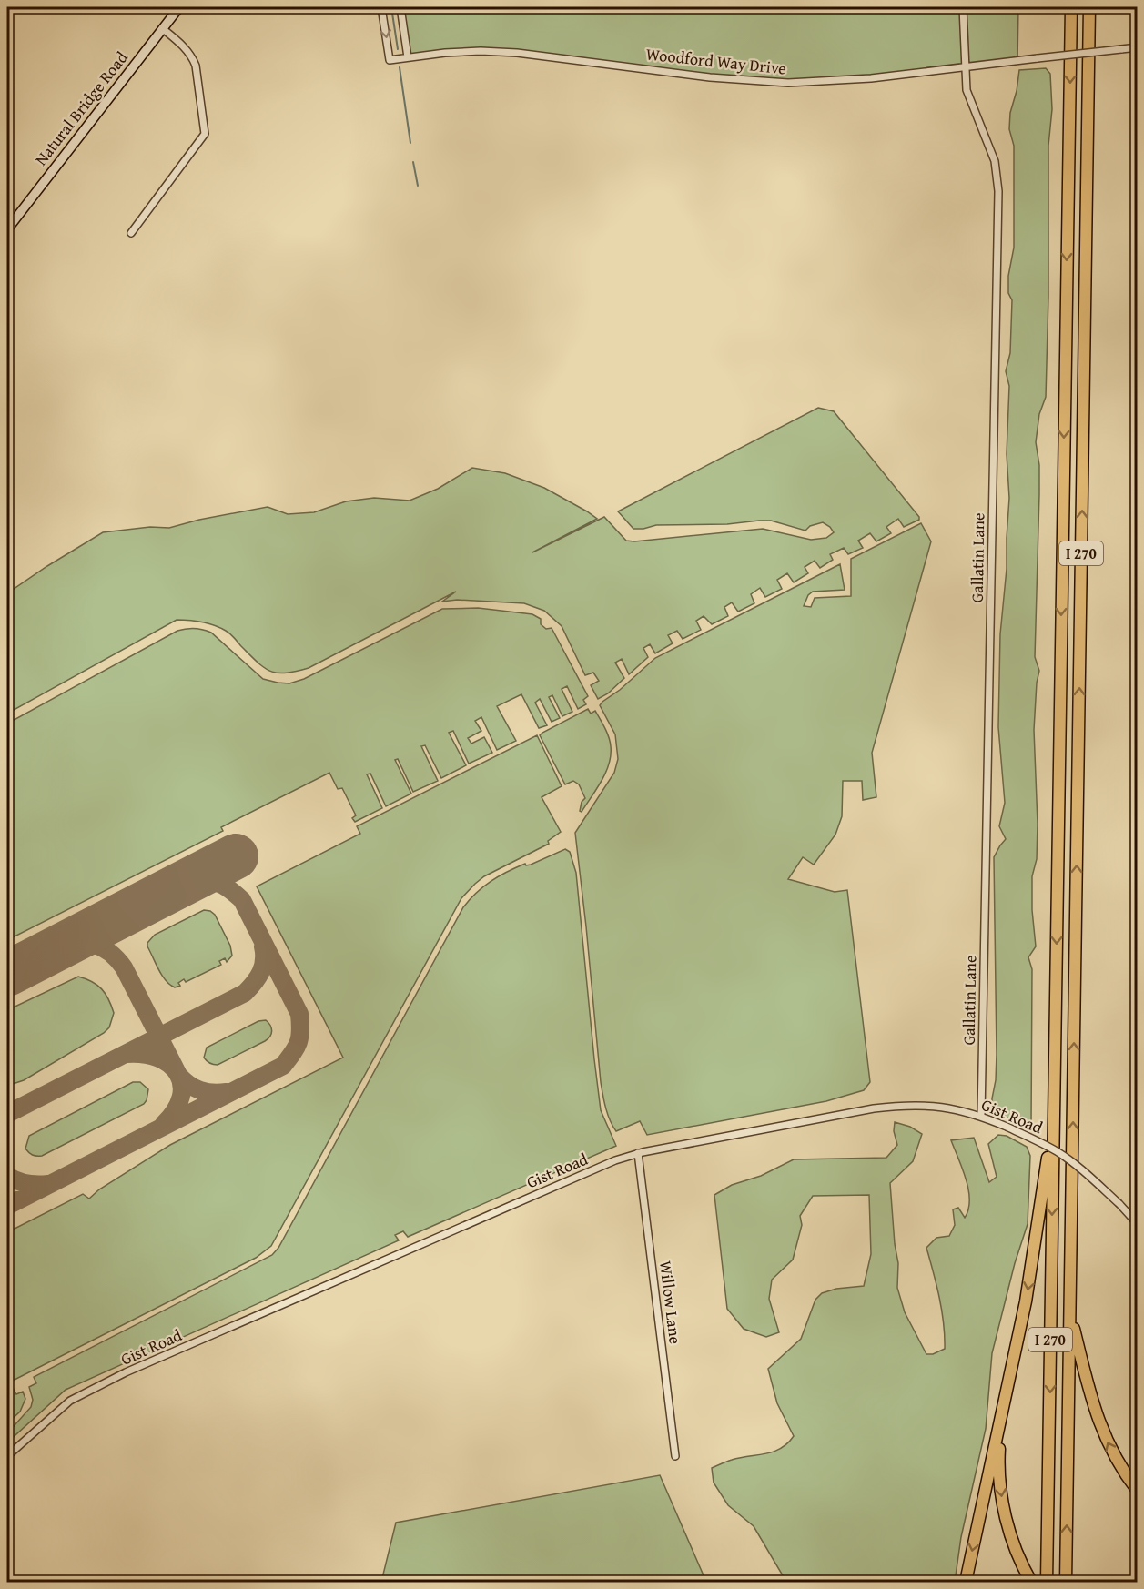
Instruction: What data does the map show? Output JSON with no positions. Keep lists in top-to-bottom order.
{
  "streets": {
    "highway": ["I 270"],
    "main road": ["Natural Bridge Road"],
    "street": [
      "Woodford Way Drive",
      "Gallatin Lane",
      "Gist Road",
      "Willow Lane"
    ]
  },
  "crossings": [
    ["Woodford Way Drive", "Gallatin Lane"],
    ["Gallatin Lane", "Gist Road"],
    ["Gist Road", "Willow Lane"]
  ]
}
